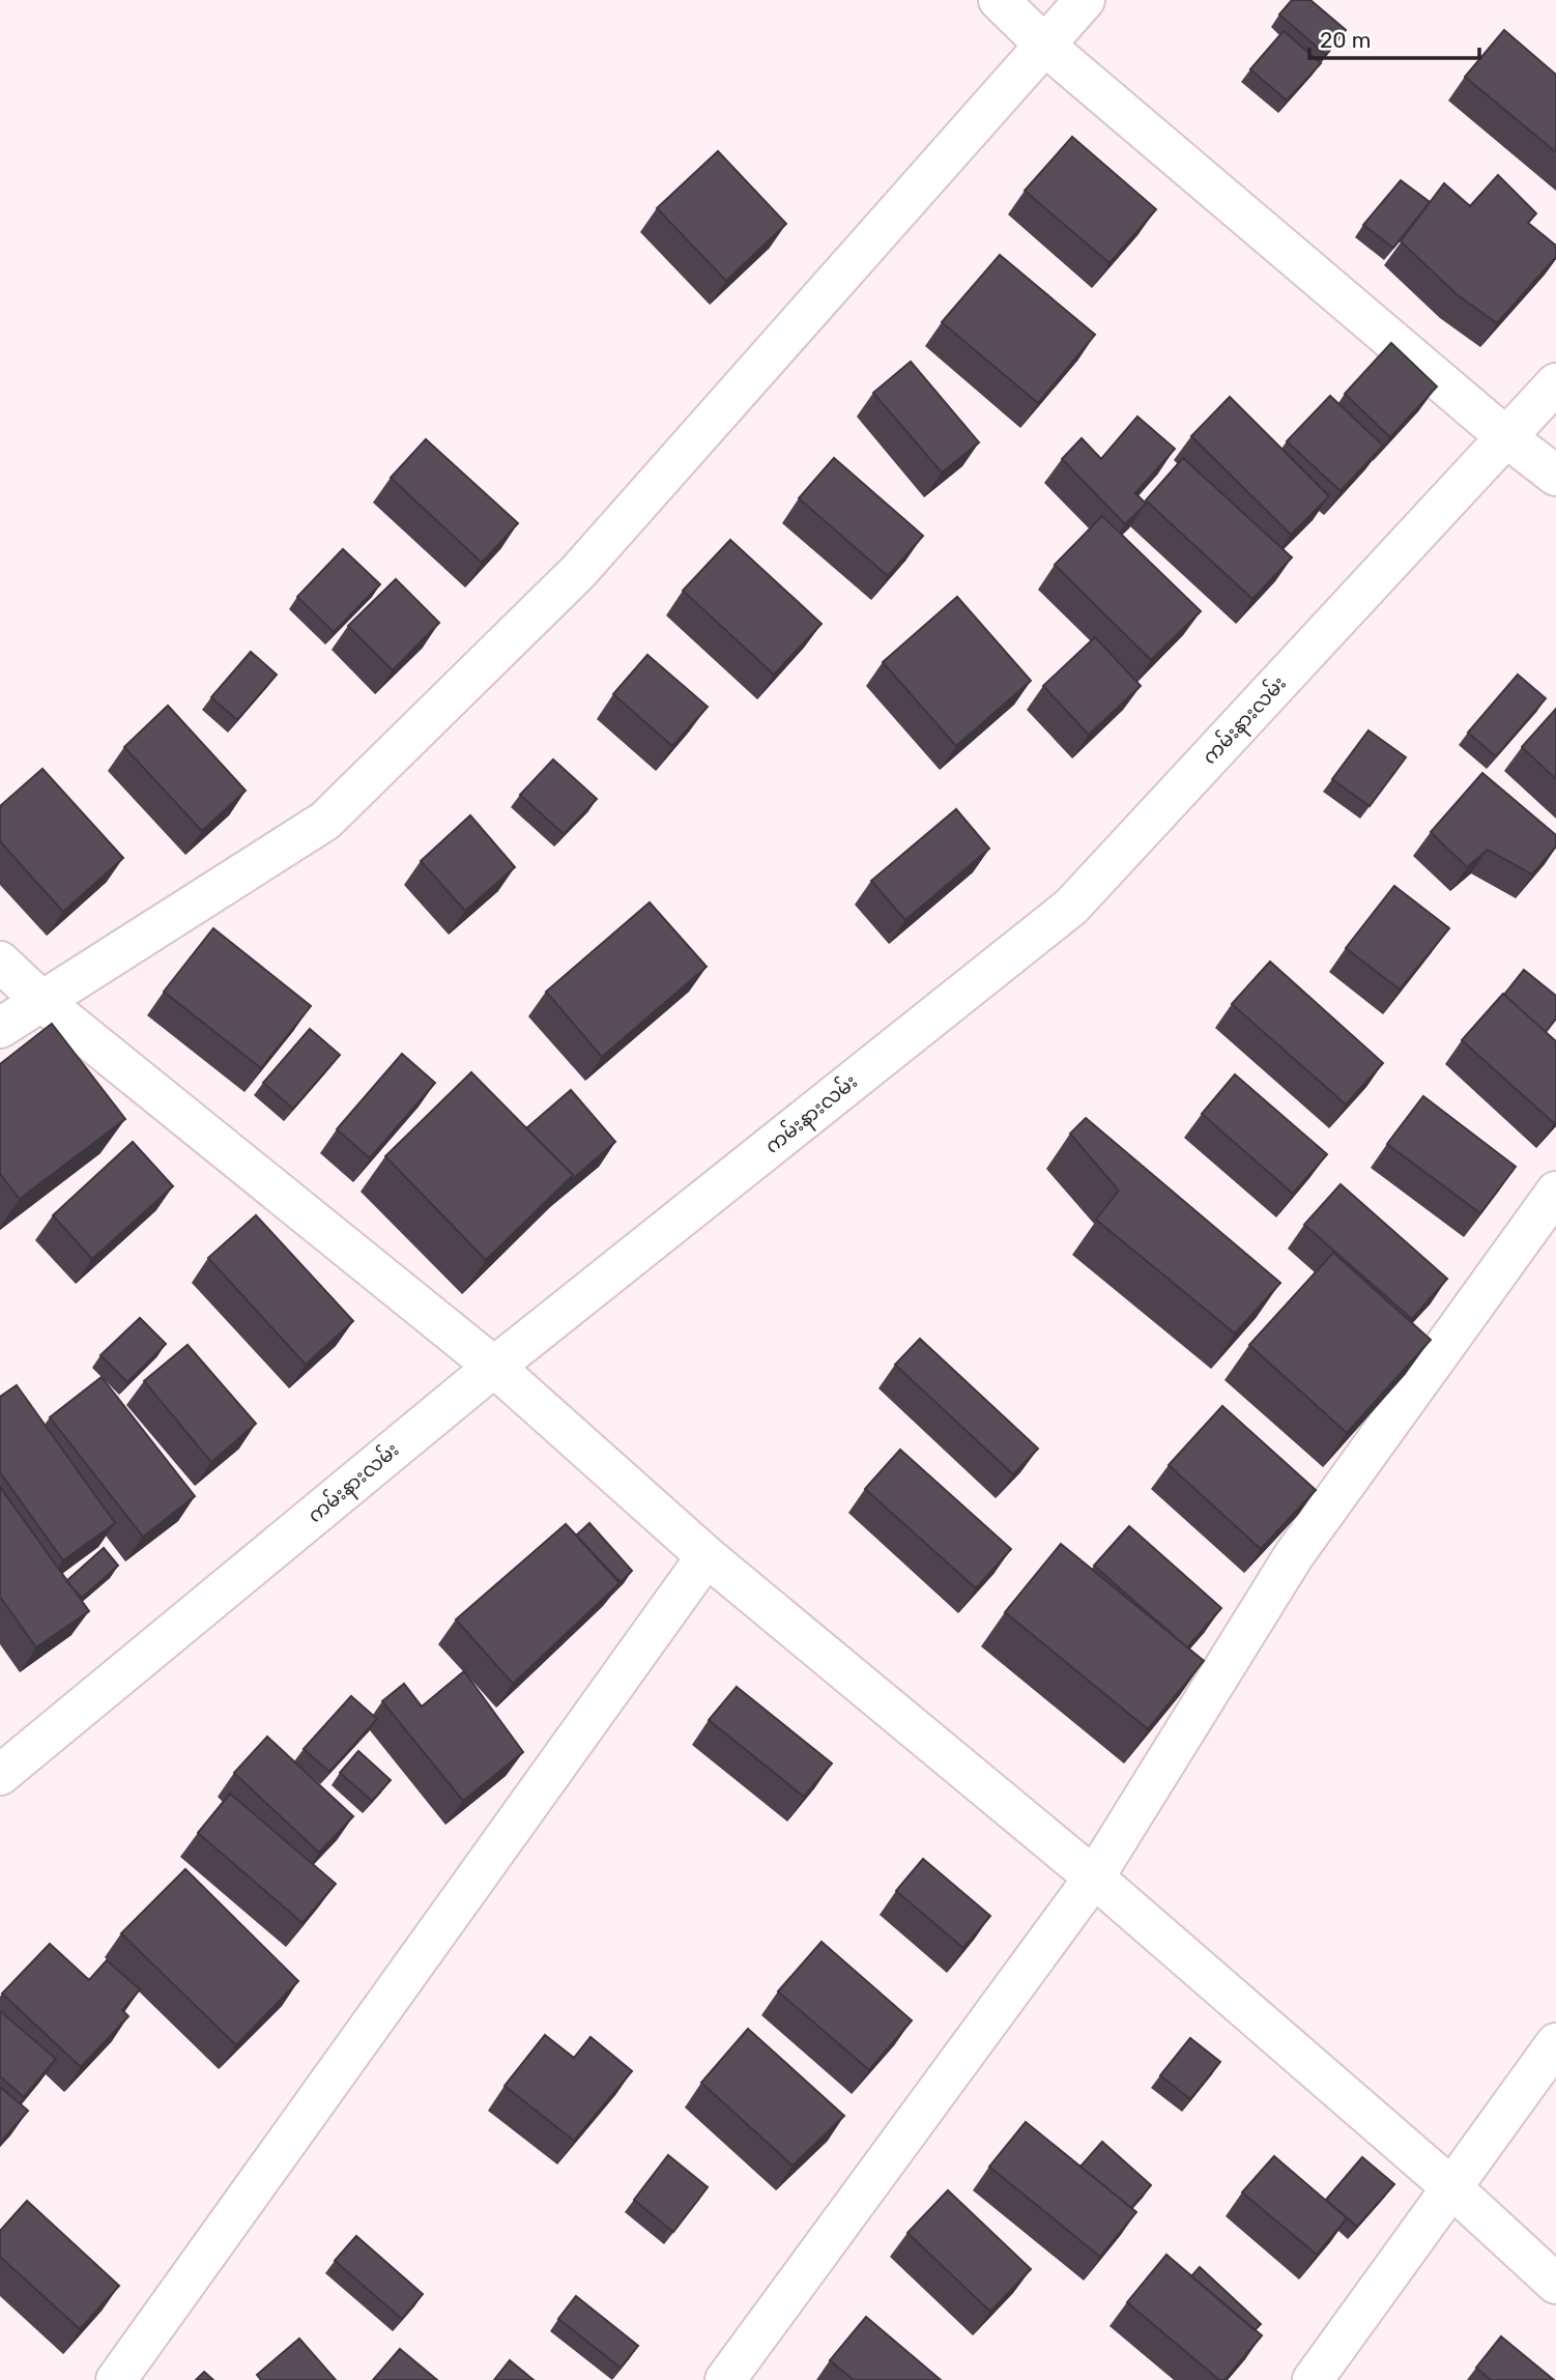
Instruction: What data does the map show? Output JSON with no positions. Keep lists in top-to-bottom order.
{
  "streets": {
    "street": ["ကမ်းနားလမ်း"]
  },
  "scale_bar": "20 m"
}
